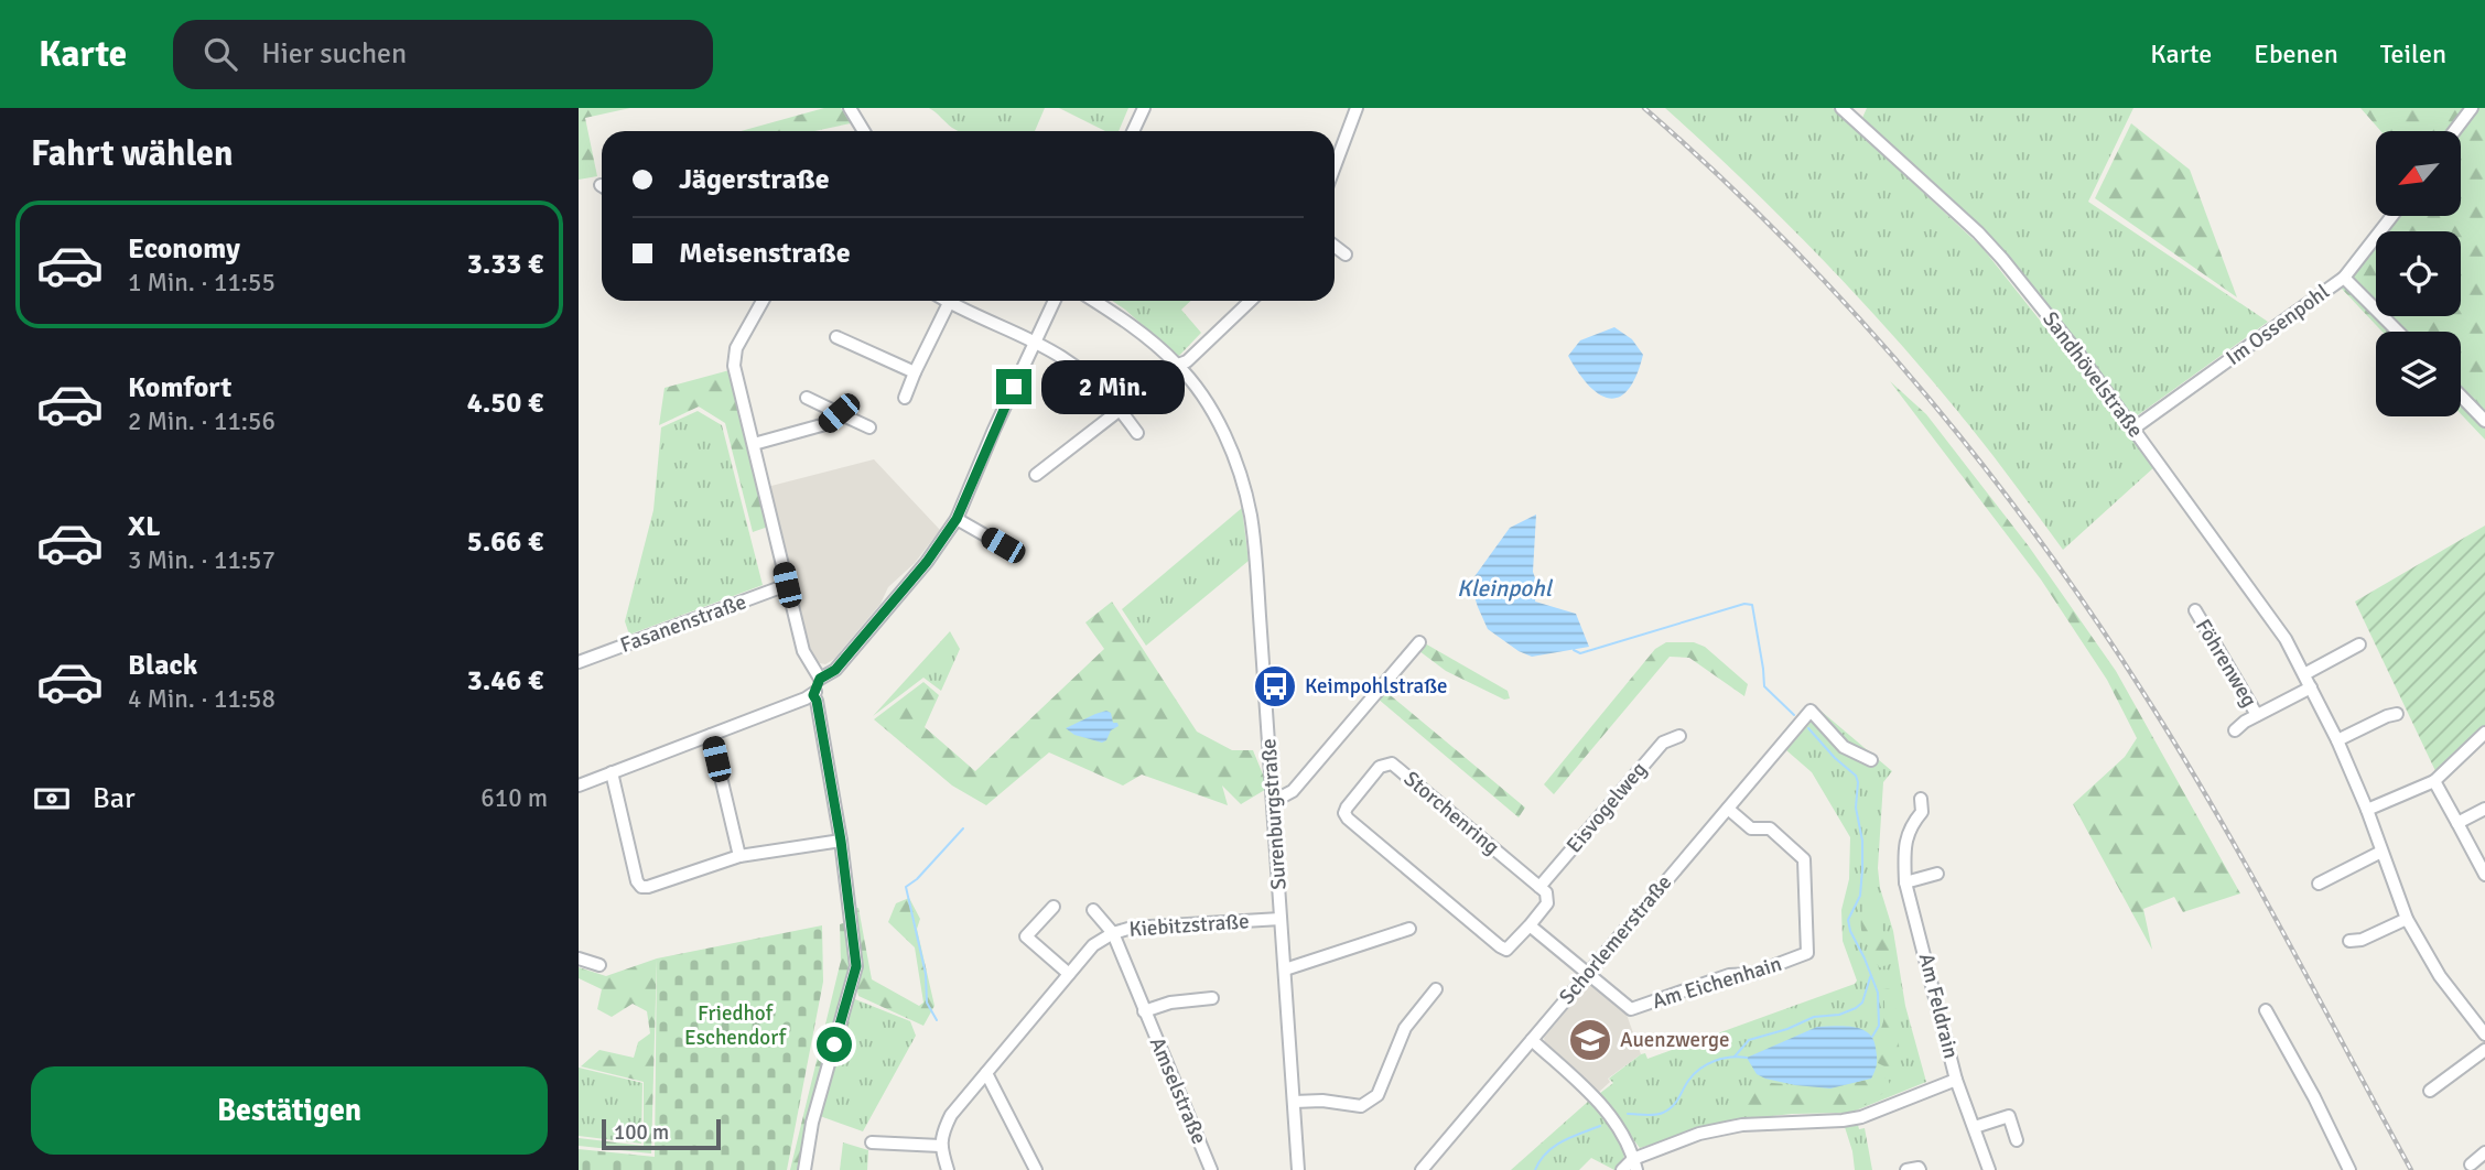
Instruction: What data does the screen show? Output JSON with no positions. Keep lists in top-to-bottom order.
{
  "streets": {
    "street": [
      "Im Ossenpohl",
      "Sandhövelstraße",
      "Fasanenstraße",
      "Föhrenweg",
      "Eisvogelweg",
      "Storchenring",
      "Surenburgstraße",
      "Kiebitzstraße",
      "Schorlemerstraße",
      "Am Eichenhain",
      "Am Feldrain",
      "Amselstraße"
    ]
  },
  "crossings": [
    ["Im Ossenpohl", "Sandhövelstraße"],
    ["Sandhövelstraße", "Föhrenweg"],
    ["Eisvogelweg", "Storchenring"],
    ["Surenburgstraße", "Kiebitzstraße"],
    ["Kiebitzstraße", "Amselstraße"],
    ["Schorlemerstraße", "Am Eichenhain"]
  ],
  "water": ["Kleinpohl"],
  "parks": ["Friedhof Eschendorf"],
  "places": {
    "bus stop": ["Keimpohlstraße"],
    "school or university": ["Auenzwerge"]
  },
  "scale_bar": "100 m",
  "north": "bottom left",
  "page": {
    "header": "Karte",
    "search": "Hier suchen",
    "nav": ["Karte", "Ebenen", "Teilen"],
    "heading": "Fahrt wählen",
    "banner": ["Jägerstraße", "Meisenstraße"],
    "list": [
      {
        "name": "Economy",
        "note": "1 Min. · 11:55",
        "value": "3.33 €"
      },
      {
        "name": "Komfort",
        "note": "2 Min. · 11:56",
        "value": "4.50 €"
      },
      {
        "name": "XL",
        "note": "3 Min. · 11:57",
        "value": "5.66 €"
      },
      {
        "name": "Black",
        "note": "4 Min. · 11:58",
        "value": "3.46 €"
      }
    ],
    "bubble": "2 Min.",
    "pay": ["Bar", "610 m"],
    "buttons": "Bestätigen",
    "scale": "100 m"
  }
}
